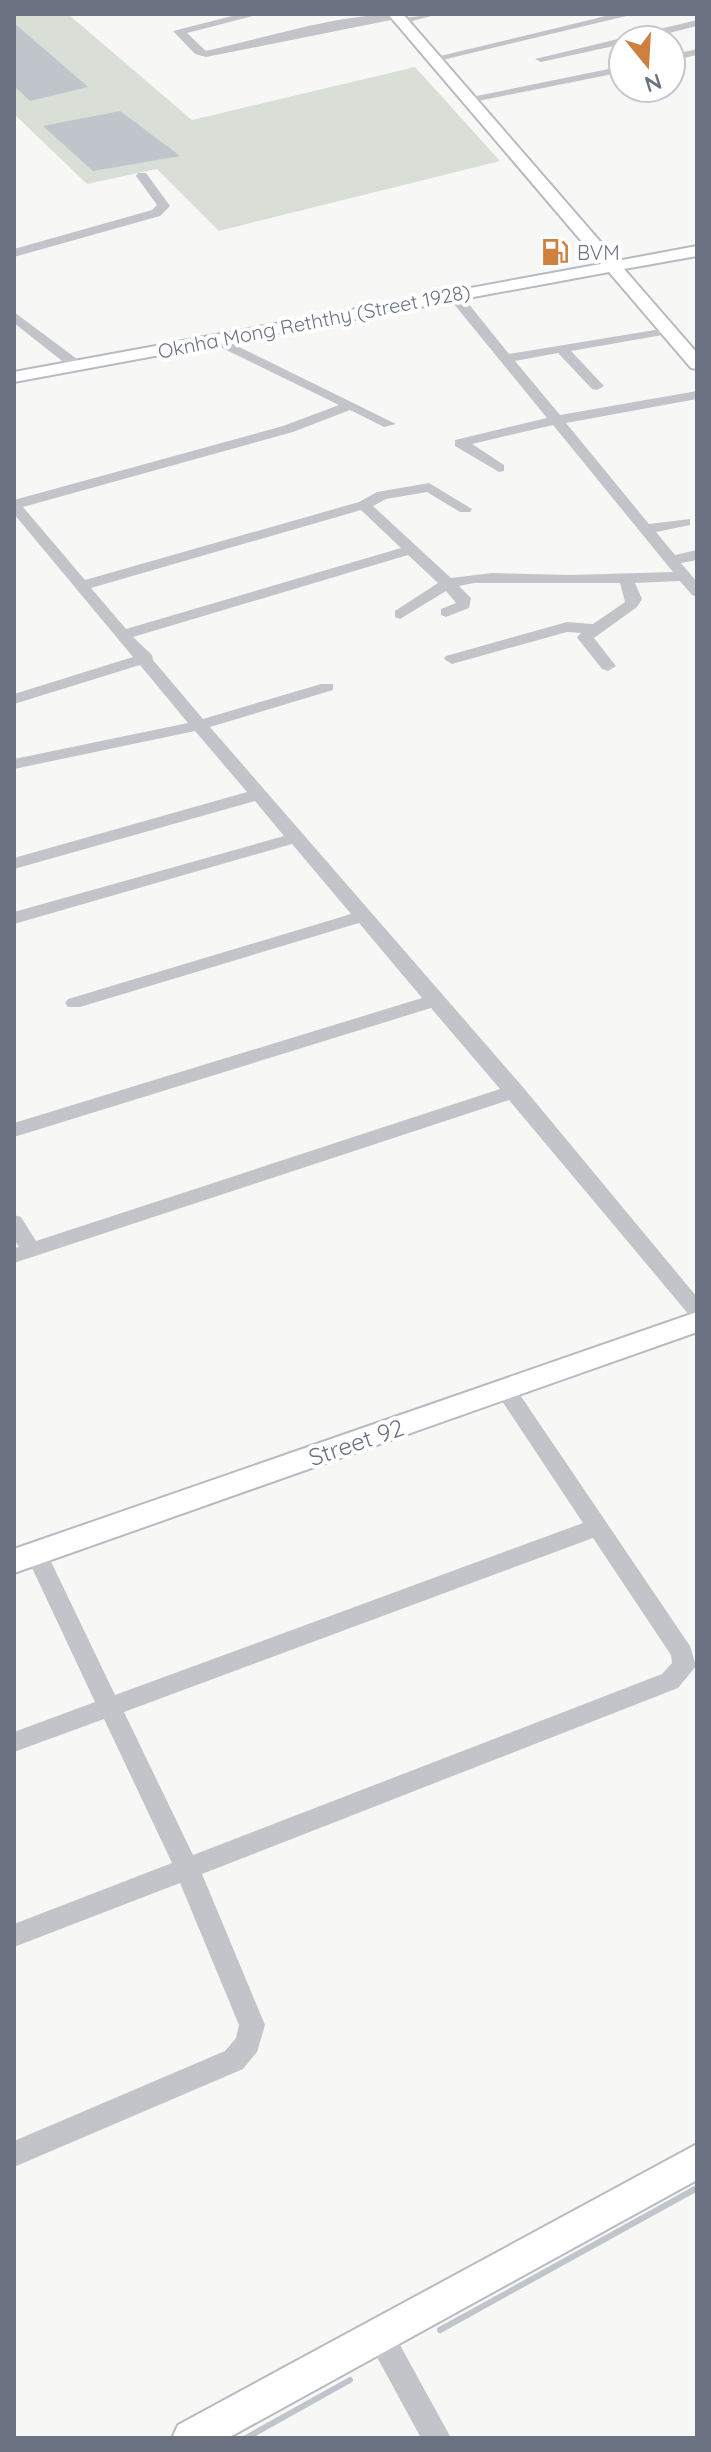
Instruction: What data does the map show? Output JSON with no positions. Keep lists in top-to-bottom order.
{
  "streets": {
    "main road": ["Oknha Mong Reththy (Street 1928)", "Street 92"]
  },
  "places": {
    "fuel station": ["BVM"]
  },
  "north": "bottom"
}
